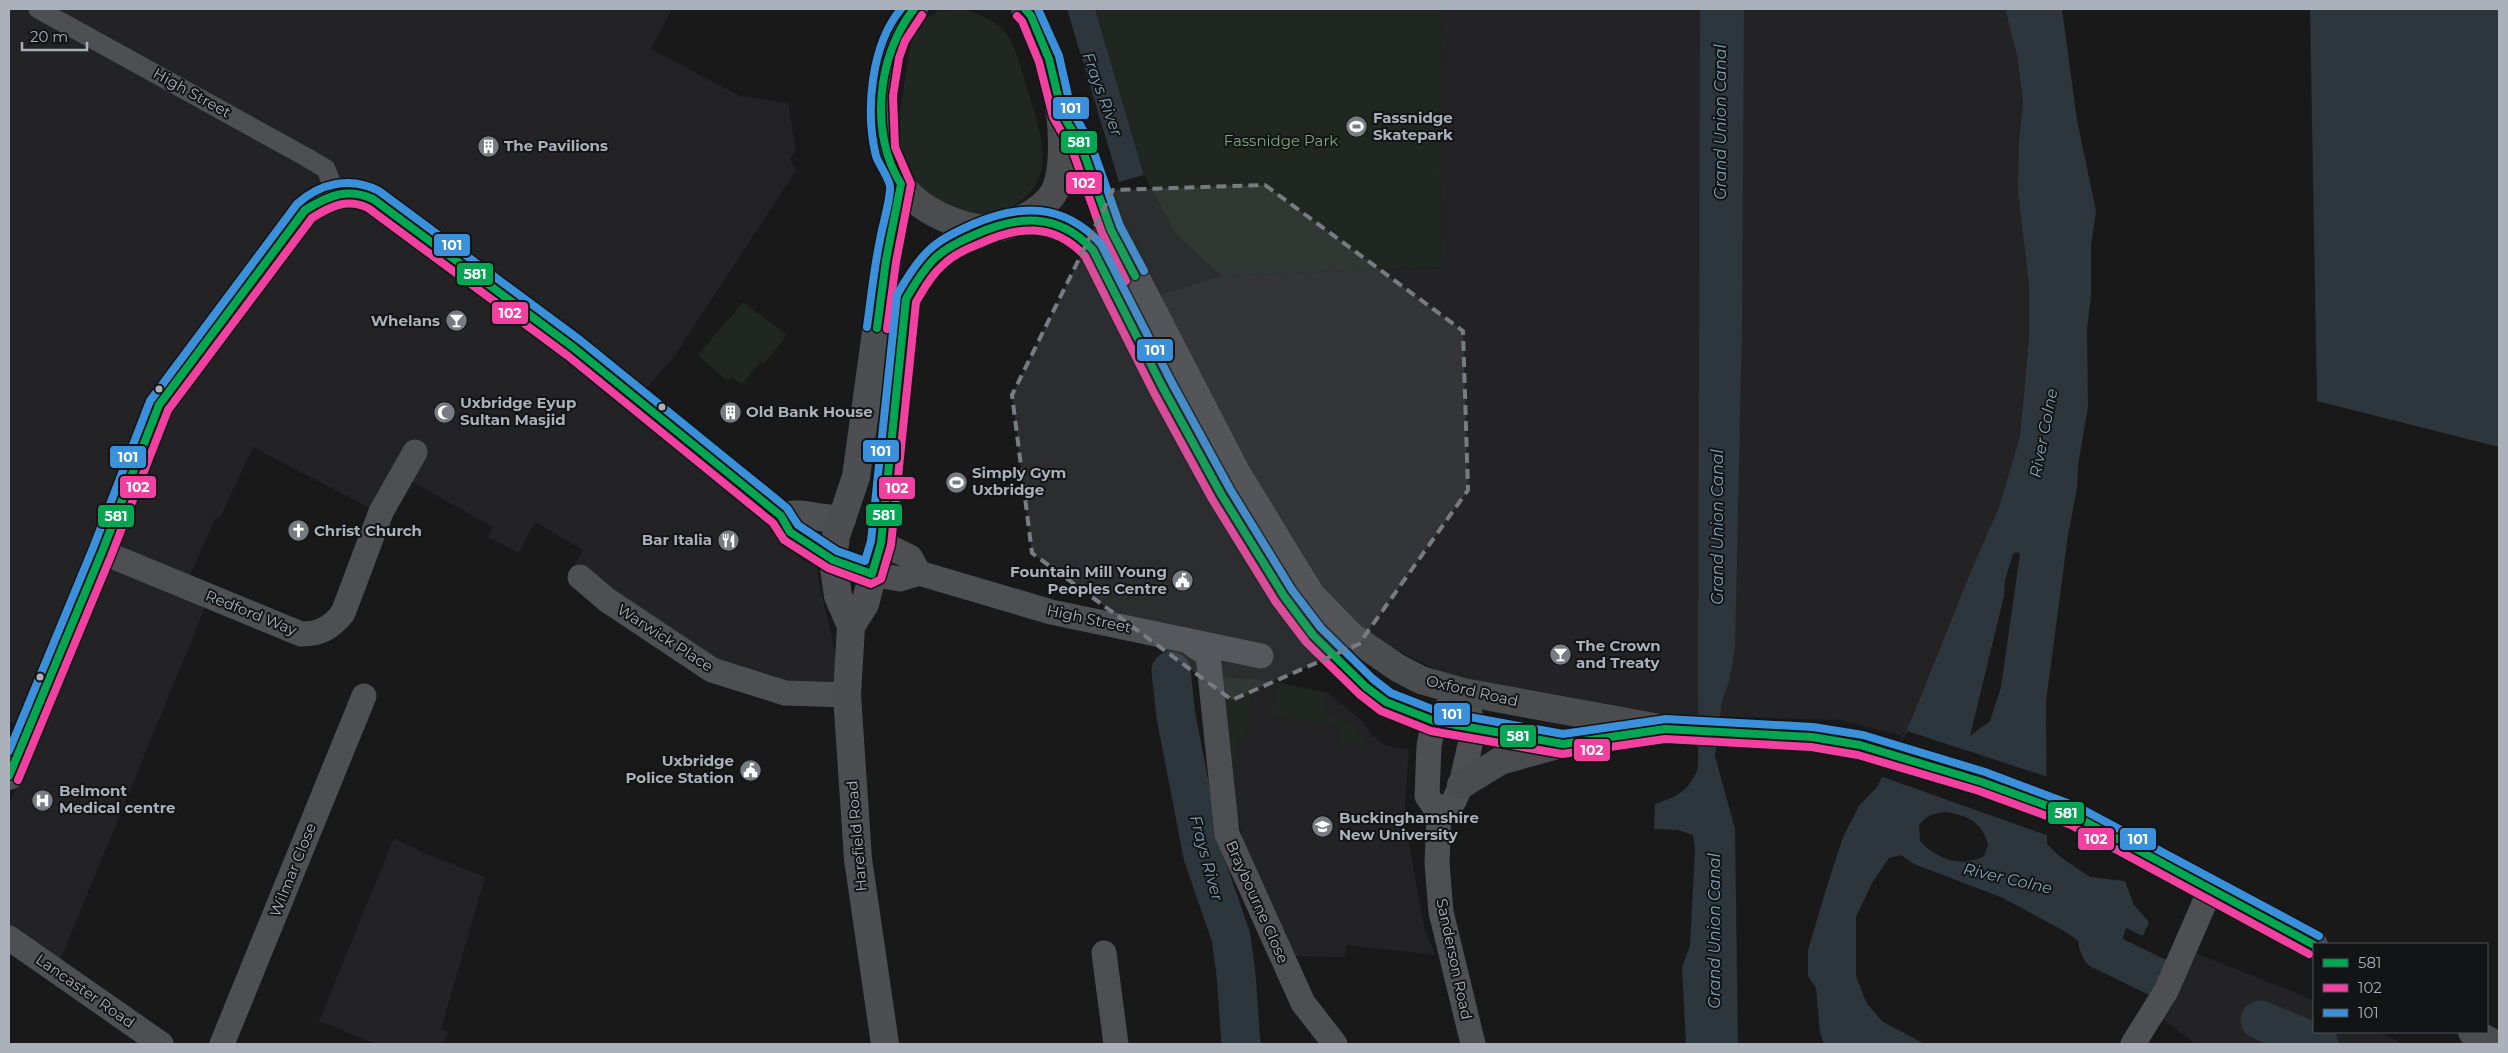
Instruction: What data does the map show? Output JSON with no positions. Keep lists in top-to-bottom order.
{
  "streets": {
    "main road": ["Oxford Road", "Harefield Road"],
    "street": [
      "High Street",
      "Redford Way",
      "Warwick Place",
      "Wilmar Close",
      "Braybourne Close",
      "Sanderson Road",
      "Lancaster Road"
    ]
  },
  "crossings": [
    ["High Street", "Harefield Road"],
    ["High Street", "Braybourne Close"],
    ["Warwick Place", "Harefield Road"]
  ],
  "water": ["Frays River", "Grand Union Canal", "River Colne"],
  "parks": ["Fassnidge Park"],
  "places": {
    "sports": ["Fassnidge Skatepark", "Simply Gym Uxbridge"],
    "building": ["The Pavilions", "Old Bank House"],
    "bar": ["Whelans", "The Crown and Treaty"],
    "mosque": ["Uxbridge Eyup Sultan Masjid"],
    "church": ["Christ Church"],
    "restaurant": ["Bar Italia"],
    "public building": ["Fountain Mill Young Peoples Centre", "Uxbridge Police Station"],
    "hospital": ["Belmont Medical centre"],
    "school or university": ["Buckinghamshire New University"]
  },
  "lines": ["transit line 581", "transit line 101", "transit line 102"],
  "legend": ["581", "102", "101"],
  "scale_bar": "20 m"
}
